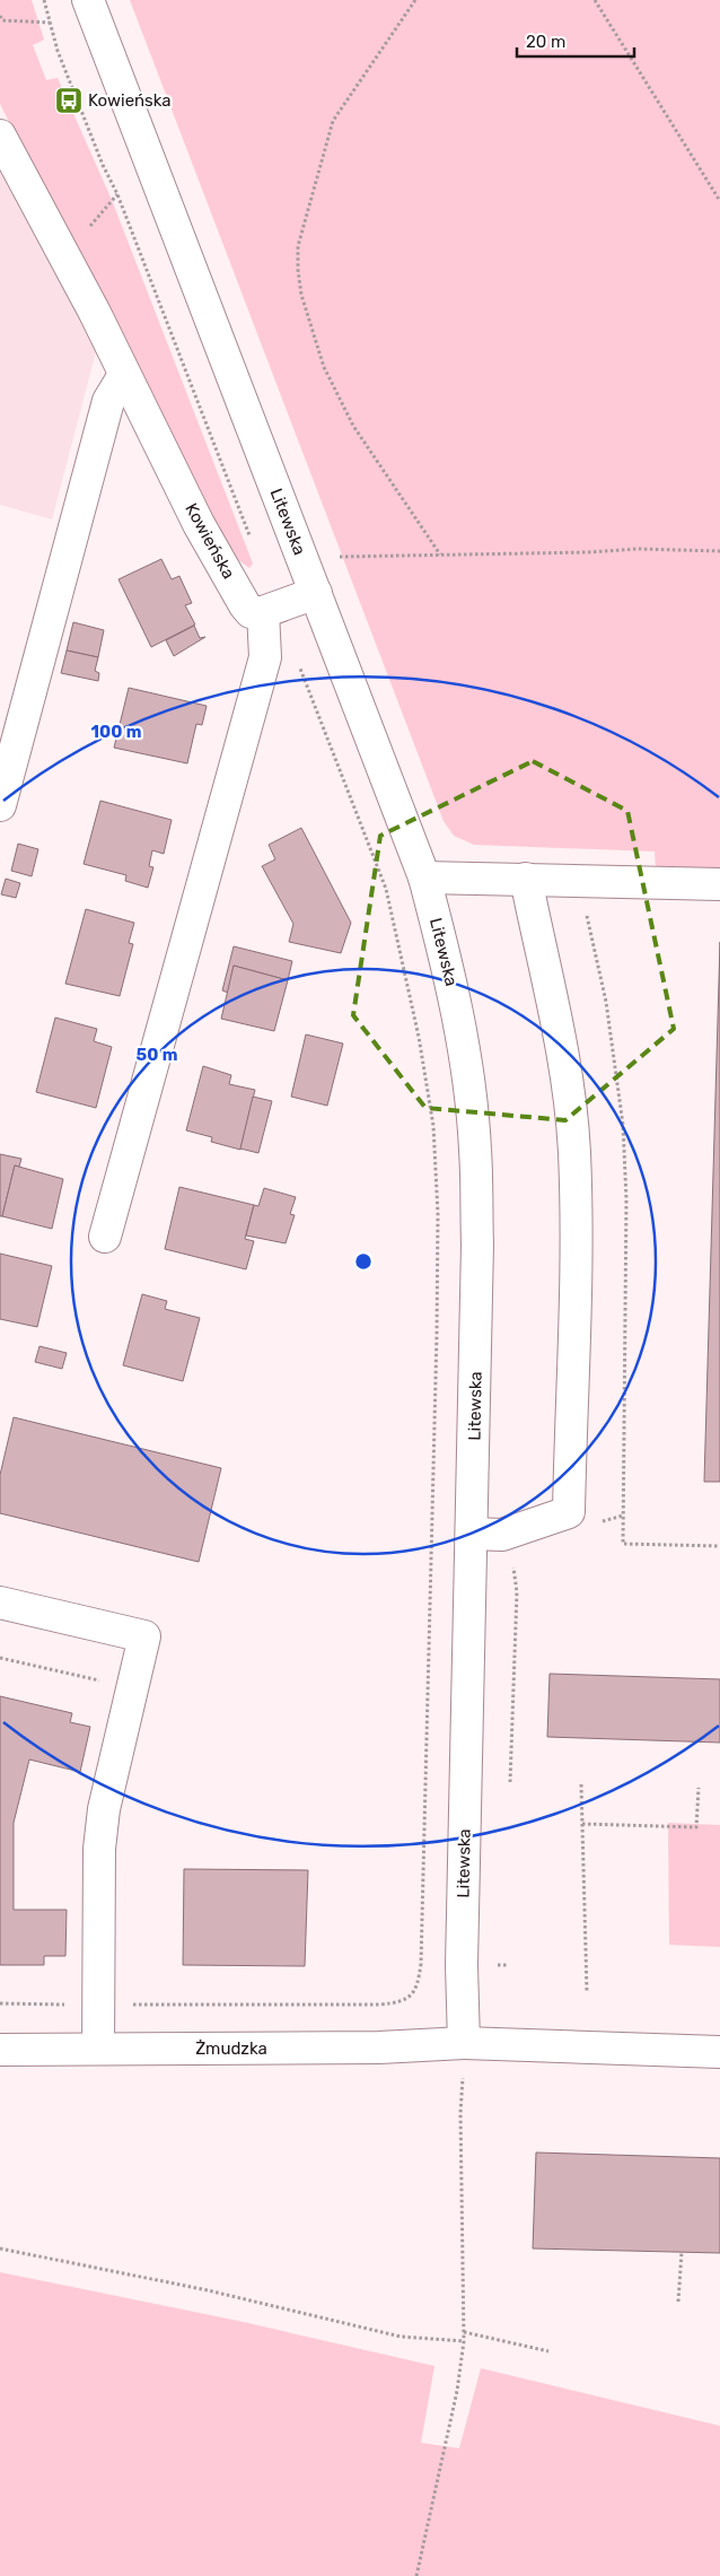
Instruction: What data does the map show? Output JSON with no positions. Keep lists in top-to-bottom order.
{
  "streets": {
    "street": ["Litewska", "Kowieńska", "Żmudzka"]
  },
  "crossings": [
    ["Litewska", "Żmudzka"]
  ],
  "places": {
    "bus stop": ["Kowieńska"]
  },
  "scale_bar": "20 m",
  "rings": ["100 m", "50 m"]
}
